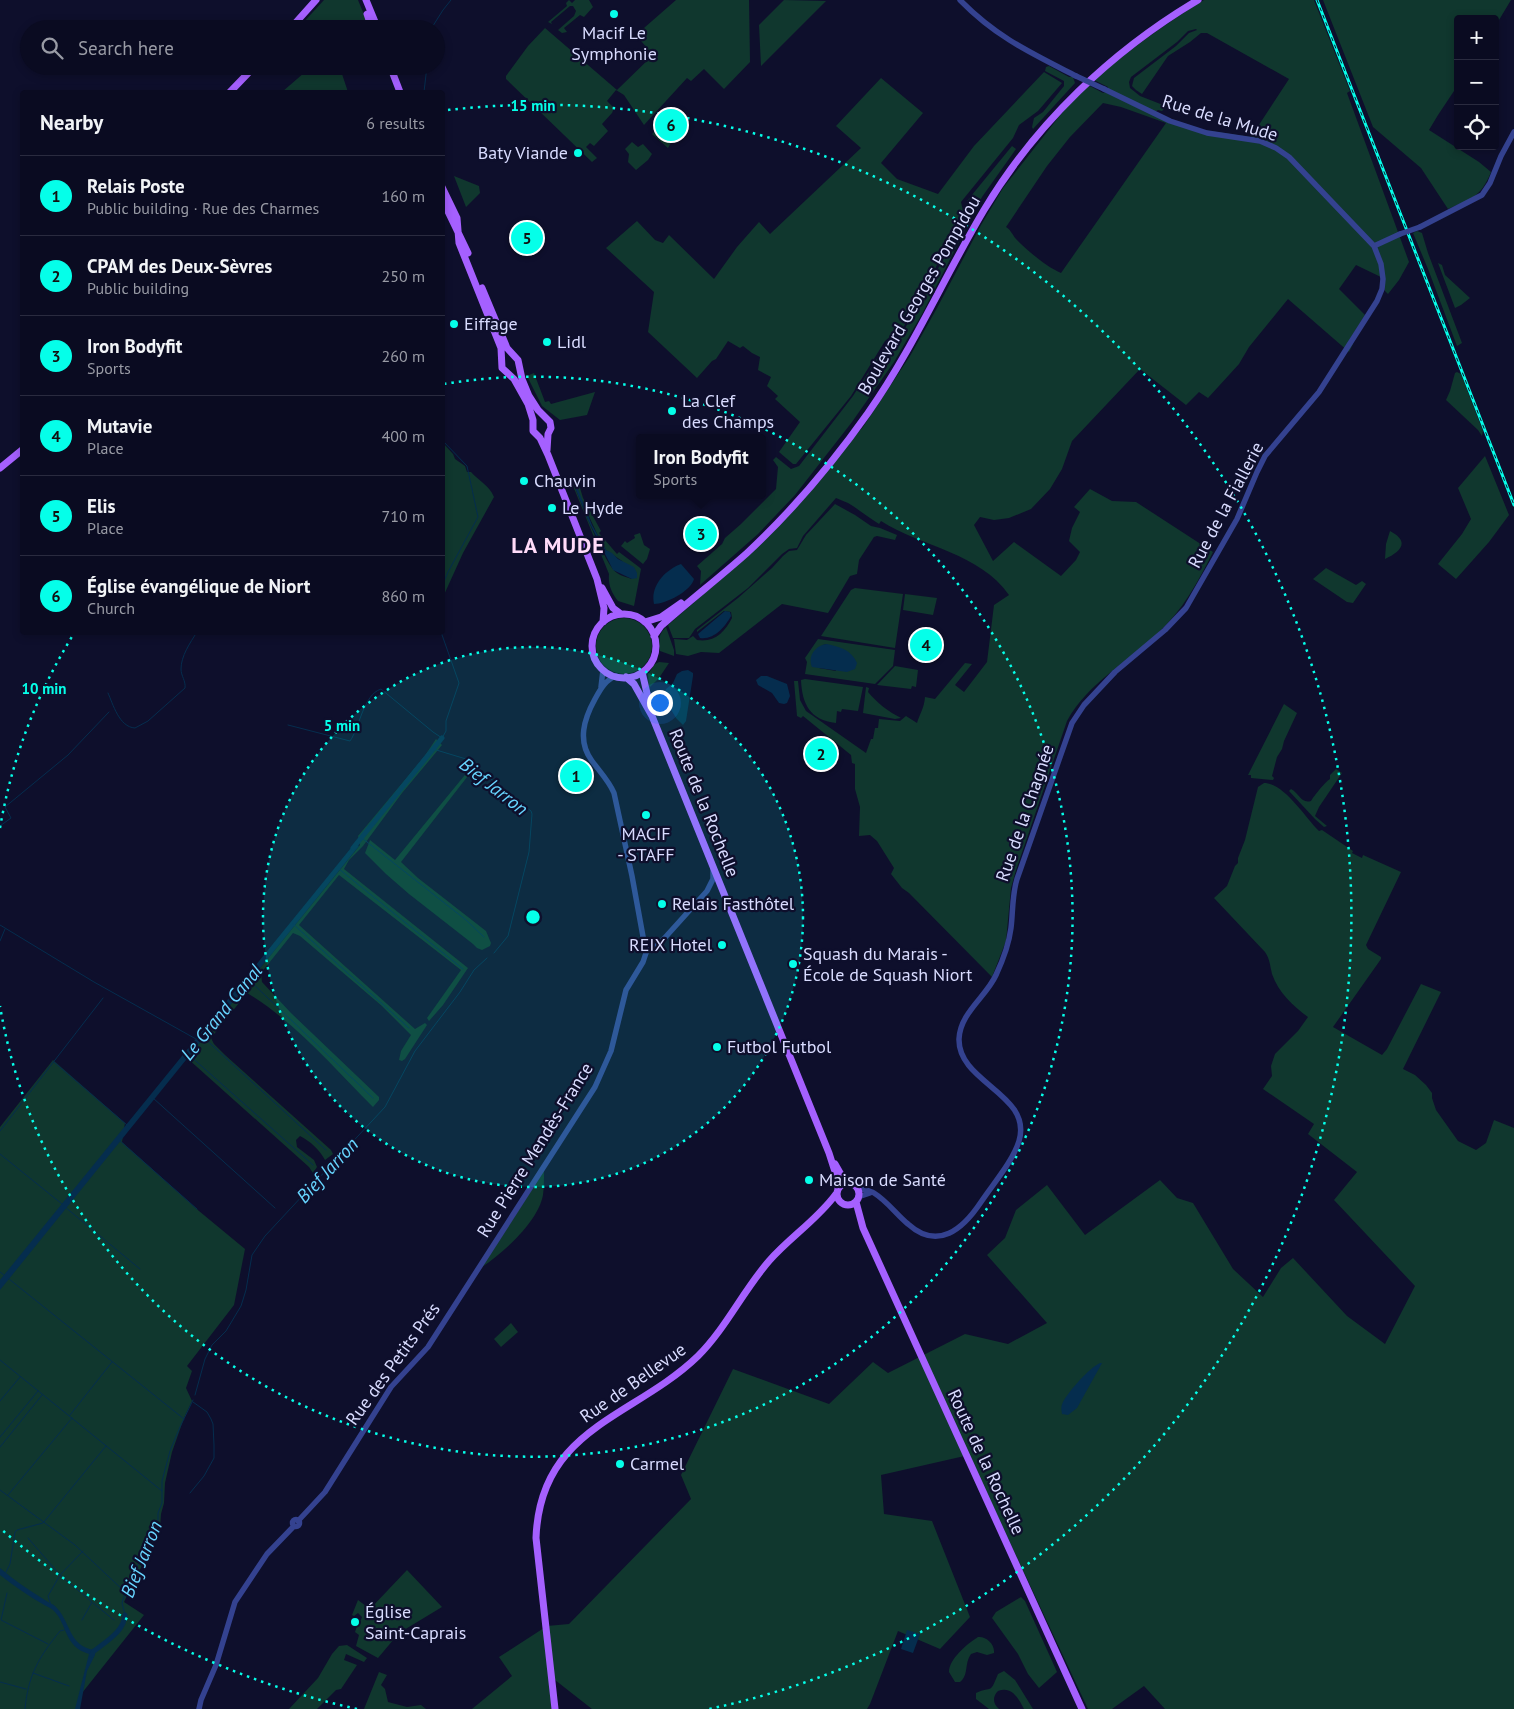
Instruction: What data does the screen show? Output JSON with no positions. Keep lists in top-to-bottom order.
{
  "streets": {
    "main road": ["Boulevard Georges Pompidou", "Route de la Rochelle", "Rue de Bellevue"],
    "street": [
      "Rue de la Mude",
      "Rue de la Fiallerie",
      "Rue de la Chagnée",
      "Rue Pierre Mendès-France",
      "Rue des Petits Prés"
    ]
  },
  "crossings": [
    ["Rue de la Mude", "Rue de la Fiallerie"],
    ["Boulevard Georges Pompidou", "Route de la Rochelle"],
    ["Rue de la Fiallerie", "Rue de la Chagnée"],
    ["Route de la Rochelle", "Rue de la Chagnée"],
    ["Route de la Rochelle", "Rue de Bellevue"],
    ["Rue de la Chagnée", "Rue de Bellevue"],
    ["Rue Pierre Mendès-France", "Rue des Petits Prés"]
  ],
  "districts": ["LA MUDE"],
  "water": ["Bief Jarron", "Le Grand Canal"],
  "places": [
    "Macif Le Symphonie",
    "Baty Viande",
    "Eiffage",
    "Lidl",
    "La Clef des Champs",
    "Chauvin",
    "Le Hyde",
    "MACIF - STAFF",
    "Relais Fasthôtel",
    "REIX Hotel",
    "Squash du Marais - École de Squash Niort",
    "Futbol Futbol",
    "Maison de Santé",
    "Carmel",
    "Église Saint-Caprais"
  ],
  "page": {
    "map_buttons": ["+", "−"],
    "search": "Search here",
    "heading": ["Nearby", "6 results"],
    "pins": [
      "6",
      "5",
      "3",
      "4",
      "2",
      "1"
    ],
    "list": [
      {
        "mark": "1",
        "name": "Relais Poste",
        "note": "Public building · Rue des Charmes",
        "value": "160 m"
      },
      {
        "mark": "2",
        "name": "CPAM des Deux-Sèvres",
        "note": "Public building",
        "value": "250 m"
      },
      {
        "mark": "3",
        "name": "Iron Bodyfit",
        "note": "Sports",
        "value": "260 m"
      },
      {
        "mark": "4",
        "name": "Mutavie",
        "note": "Place",
        "value": "400 m"
      },
      {
        "mark": "5",
        "name": "Elis",
        "note": "Place",
        "value": "710 m"
      },
      {
        "mark": "6",
        "name": "Église évangélique de Niort",
        "note": "Church",
        "value": "860 m"
      }
    ],
    "popup": ["Iron Bodyfit", "Sports"]
  },
  "rings": ["15 min", "10 min", "5 min"]
}
